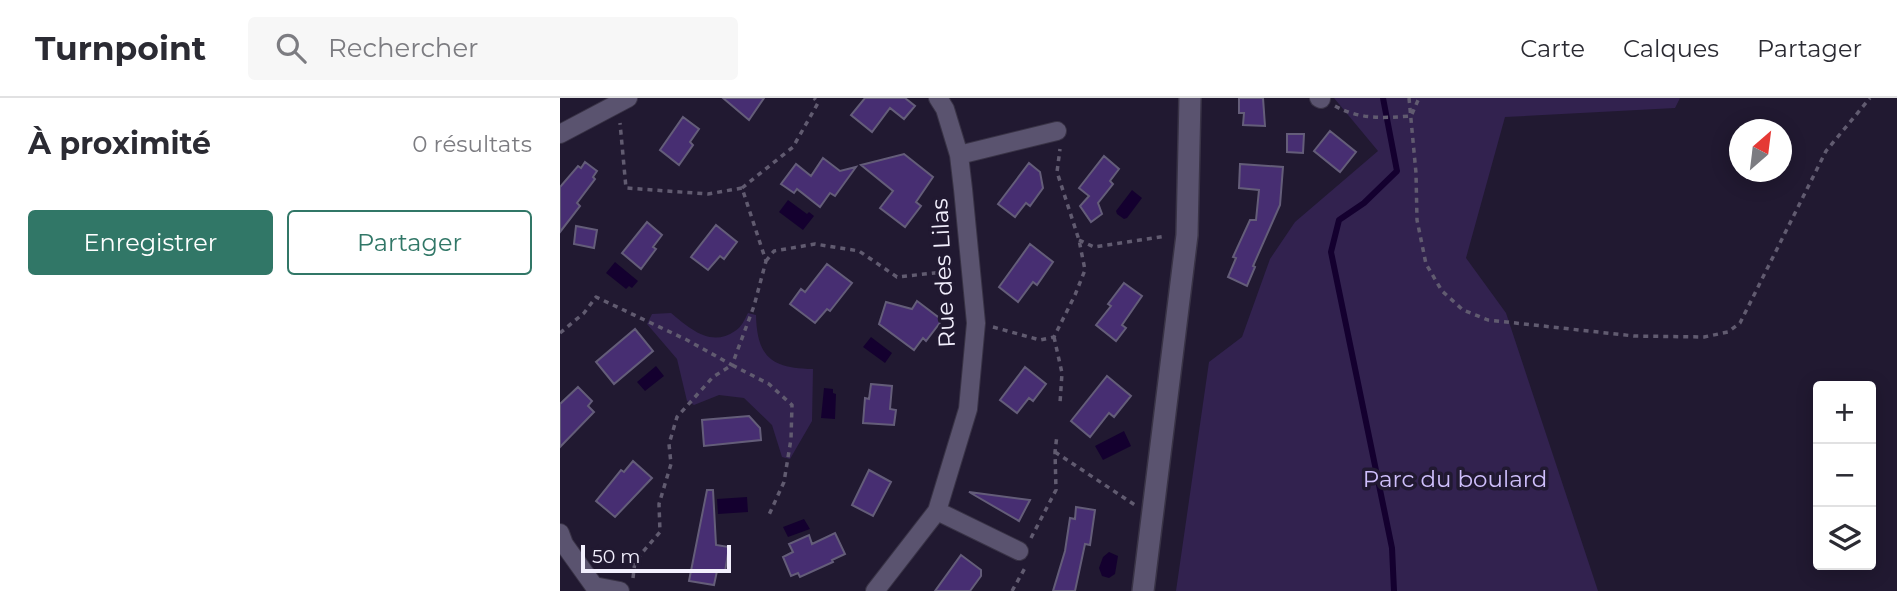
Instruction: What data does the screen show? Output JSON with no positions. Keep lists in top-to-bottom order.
{
  "streets": {
    "street": ["Rue des Lilas"]
  },
  "parks": ["Parc du boulard"],
  "scale_bar": "50 m",
  "north": "top right",
  "page": {
    "header": "Turnpoint",
    "search": "Rechercher",
    "nav": ["Carte", "Calques", "Partager"],
    "heading": ["À proximité", "0 résultats"],
    "buttons": ["Enregistrer", "Partager"],
    "map_buttons": ["+", "−"],
    "scale": "50 m"
  }
}
